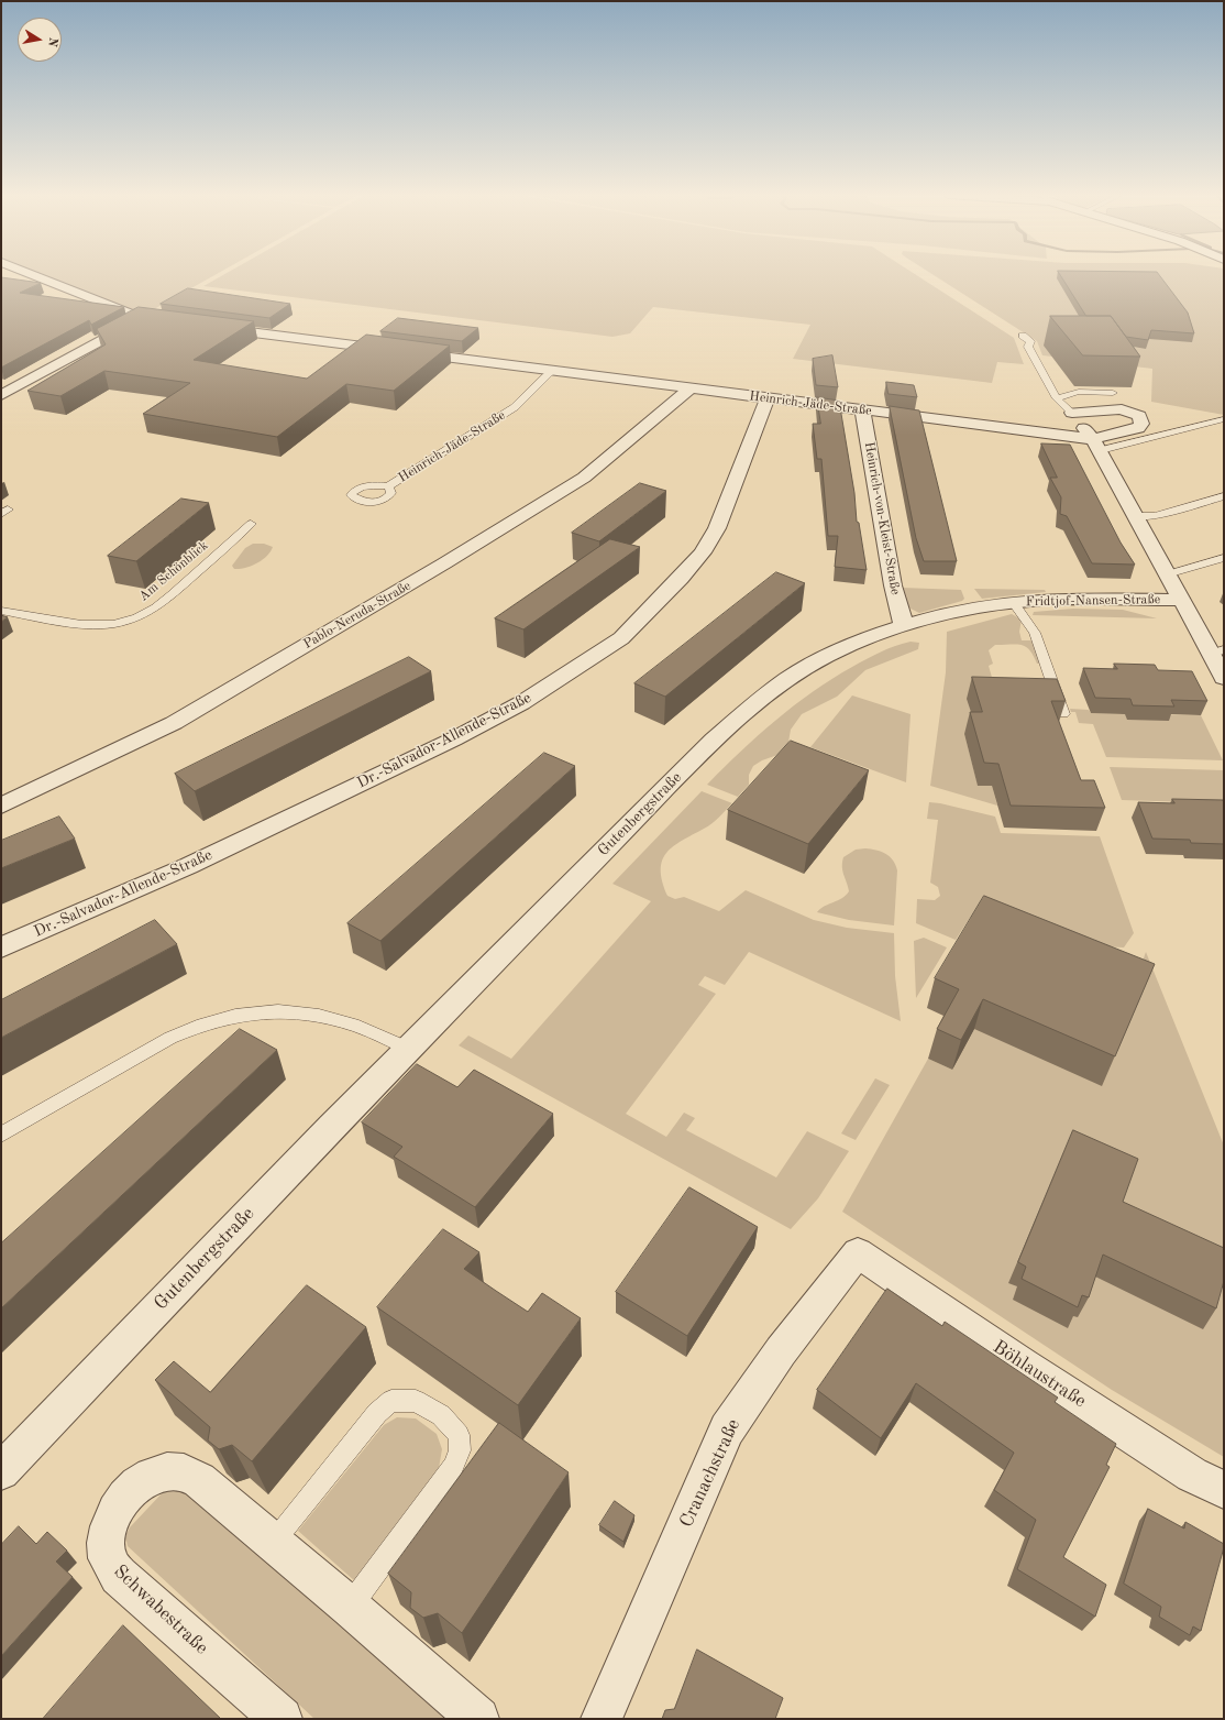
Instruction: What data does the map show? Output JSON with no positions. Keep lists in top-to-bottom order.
{
  "streets": {
    "street": [
      "Heinrich-Jäde-Straße",
      "Heinrich-von-Kleist-Straße",
      "Fridtjof-Nansen-Straße",
      "Pablo-Neruda-Straße",
      "Dr.-Salvador-Allende-Straße",
      "Gutenbergstraße",
      "Böhlaustraße",
      "Cranachstraße",
      "Schwabestraße"
    ],
    "lane": ["Am Schönblick"]
  },
  "crossings": [
    ["Heinrich-Jäde-Straße", "Heinrich-von-Kleist-Straße"],
    ["Heinrich-Jäde-Straße", "Pablo-Neruda-Straße"],
    ["Heinrich-Jäde-Straße", "Dr.-Salvador-Allende-Straße"],
    ["Heinrich-von-Kleist-Straße", "Fridtjof-Nansen-Straße"],
    ["Heinrich-von-Kleist-Straße", "Gutenbergstraße"],
    ["Fridtjof-Nansen-Straße", "Gutenbergstraße"],
    ["Böhlaustraße", "Cranachstraße"]
  ],
  "north": "right"
}
